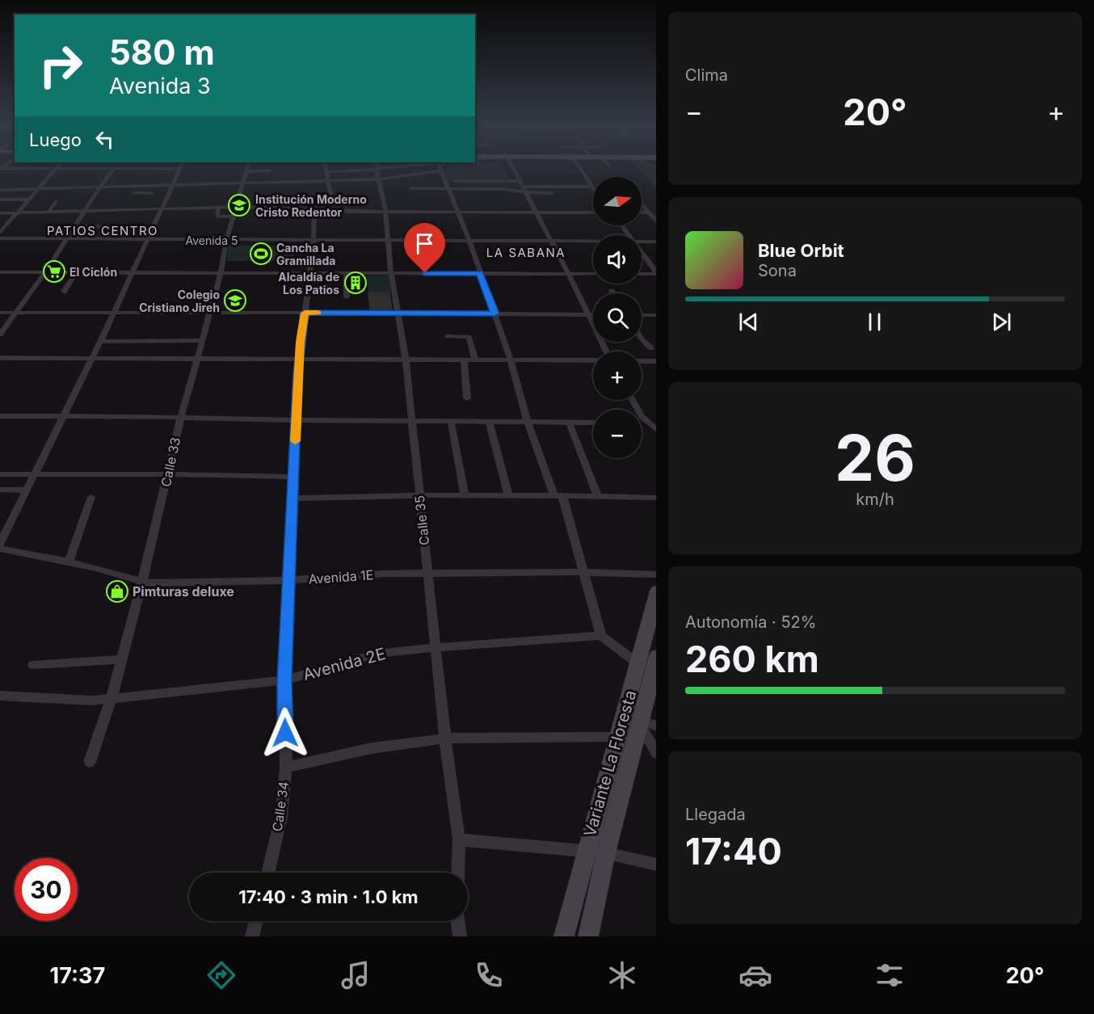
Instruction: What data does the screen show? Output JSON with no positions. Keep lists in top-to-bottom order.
{
  "streets": {
    "main road": ["Variante La Floresta"],
    "street": [
      "Avenida 5",
      "Calle 33",
      "Calle 35",
      "Avenida 1E",
      "Avenida 2E",
      "Calle 34"
    ]
  },
  "crossings": [
    ["Avenida 5", "Calle 33"],
    ["Avenida 5", "Calle 35"],
    ["Avenida 5", "Calle 34"],
    ["Calle 33", "Avenida 1E"],
    ["Calle 33", "Avenida 2E"],
    ["Calle 35", "Avenida 1E"],
    ["Calle 35", "Avenida 2E"],
    ["Avenida 1E", "Calle 34"],
    ["Avenida 2E", "Calle 34"]
  ],
  "districts": ["PATIOS CENTRO", "LA SABANA"],
  "places": {
    "school or university": ["Institución Moderno Cristo Redentor", "Colegio Cristiano Jireh"],
    "sports": ["Cancha La Gramillada"],
    "supermarket": ["El Ciclón"],
    "building": ["Alcaldía de Los Patios"],
    "shop": ["Pimturas deluxe"]
  },
  "north": "right",
  "page": {
    "tile": [
      "Clima",
      ["26", "km/h"],
      ["Autonomía · 52%", "260 km"],
      ["Llegada", "17:40"]
    ],
    "turn": ["580 m", "Avenida 3"],
    "heat": ["−", "20°", "+"],
    "then": "Luego",
    "map_buttons": ["+", "−"],
    "song": ["Blue Orbit", "Sona"],
    "limit": "30",
    "trip": "17:40 · 3 min · 1.0 km",
    "tabs": ["17:37", "20°"]
  }
}
